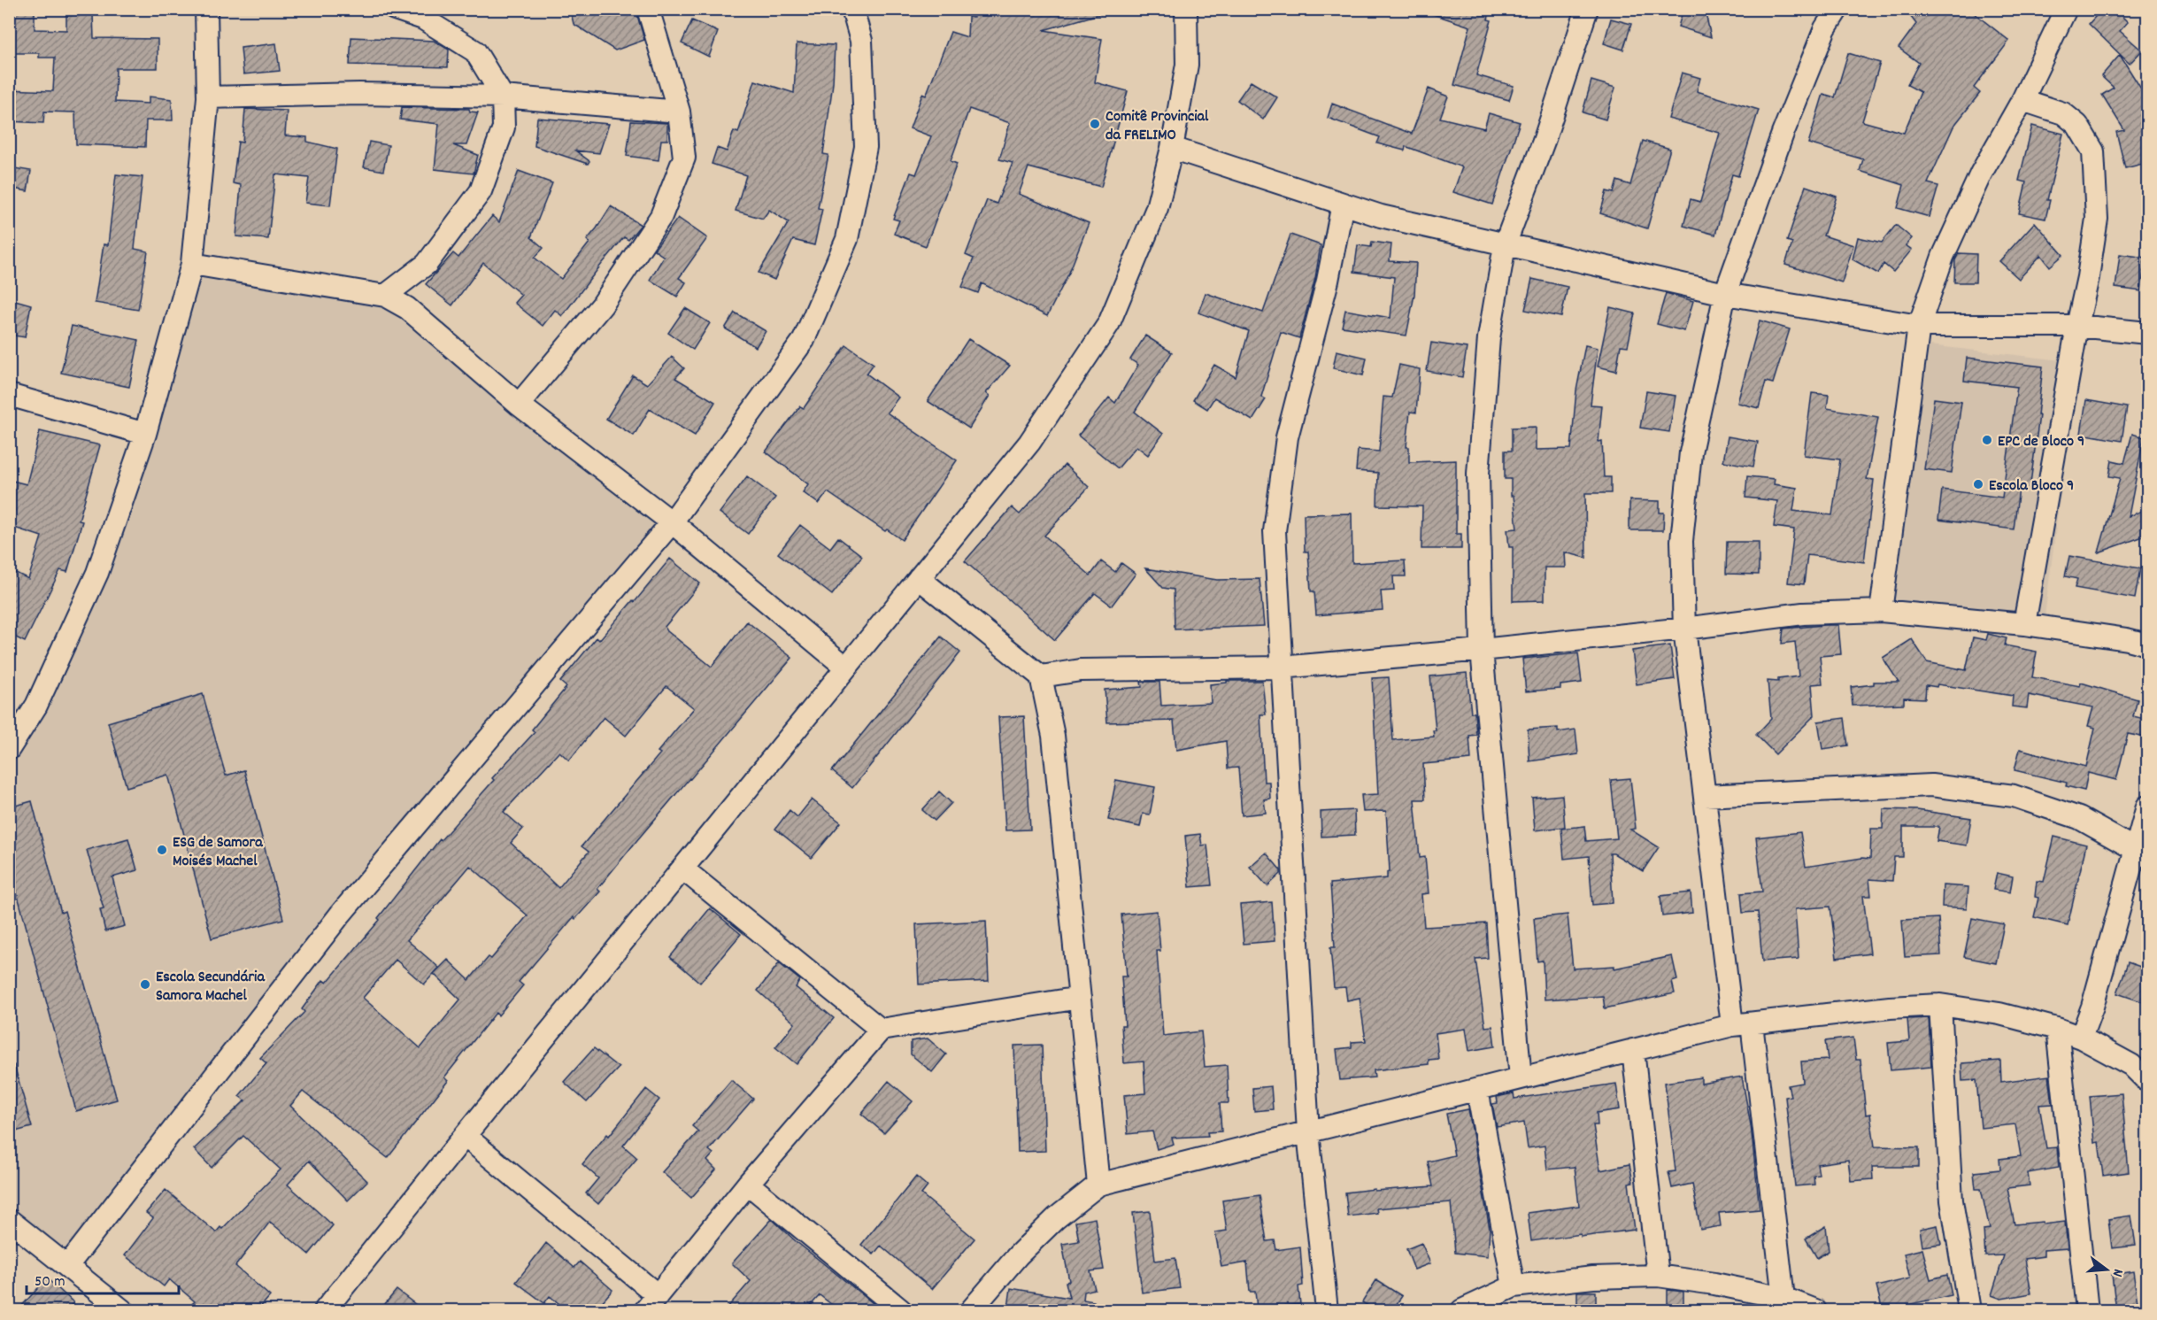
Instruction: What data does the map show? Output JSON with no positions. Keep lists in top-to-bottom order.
{
  "places": [
    "Comitê Provincial da FRELIMO",
    "EPC de Bloco 9",
    "Escola Bloco 9",
    "ESG de Samora Moisés Machel",
    "Escola Secundária Samora Machel"
  ],
  "scale_bar": "50 m",
  "north": "right"
}
